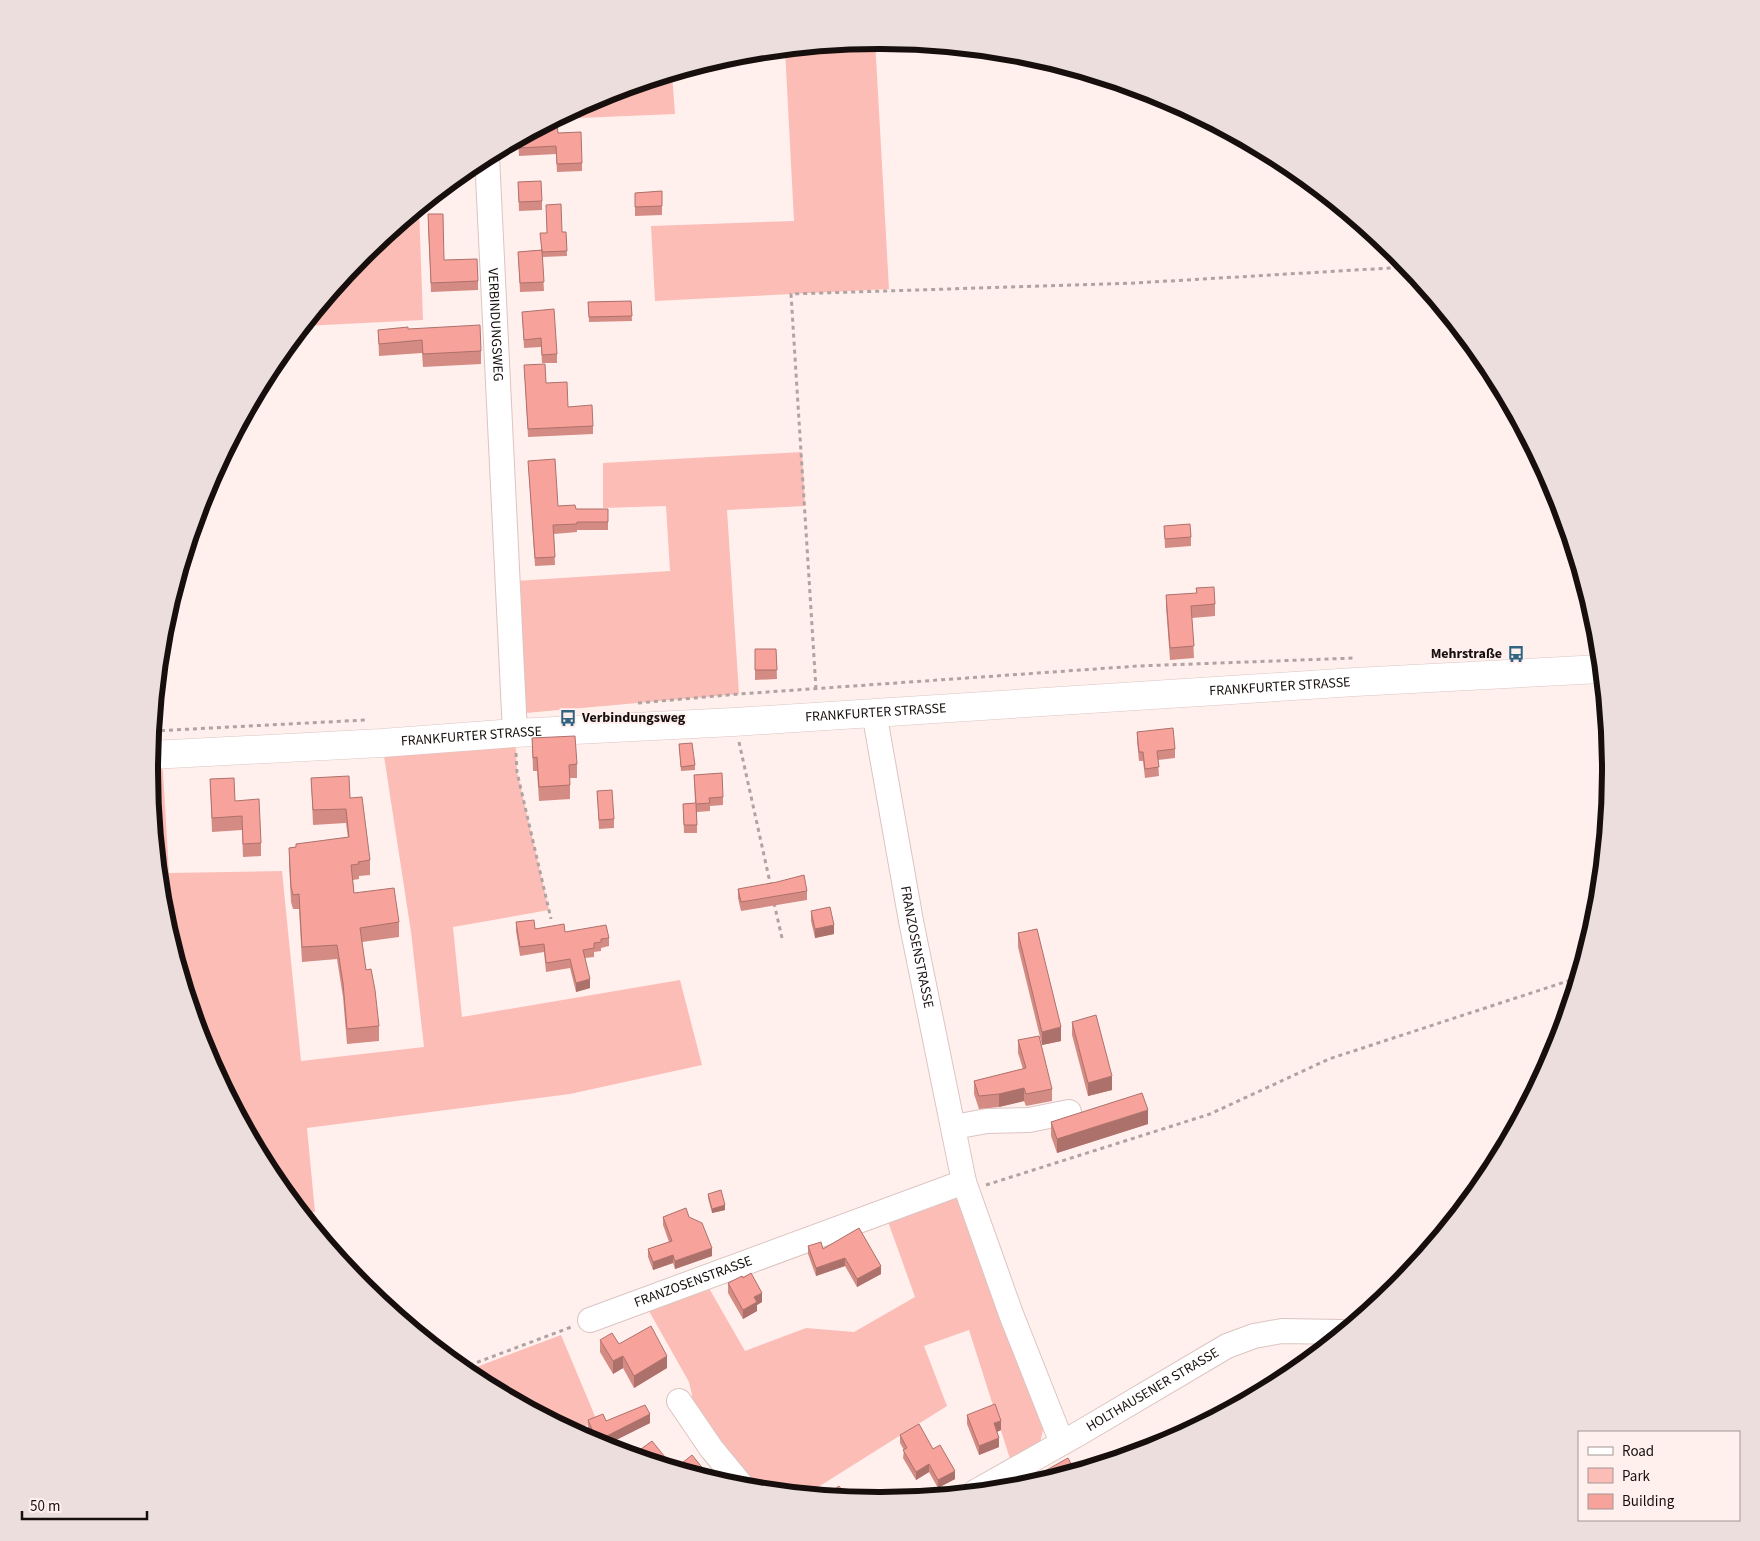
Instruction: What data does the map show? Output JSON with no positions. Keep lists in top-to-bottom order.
{
  "streets": {
    "main road": ["FRANKFURTER STRASSE"],
    "street": ["VERBINDUNGSWEG", "FRANZOSENSTRASSE", "HOLTHAUSENER STRASSE"]
  },
  "crossings": [
    ["VERBINDUNGSWEG", "FRANKFURTER STRASSE"],
    ["FRANKFURTER STRASSE", "FRANZOSENSTRASSE"],
    ["FRANZOSENSTRASSE", "HOLTHAUSENER STRASSE"]
  ],
  "places": {
    "bus stop": ["Mehrstraße", "Verbindungsweg"]
  },
  "legend": ["Road", "Park", "Building"],
  "scale_bar": "50 m"
}
